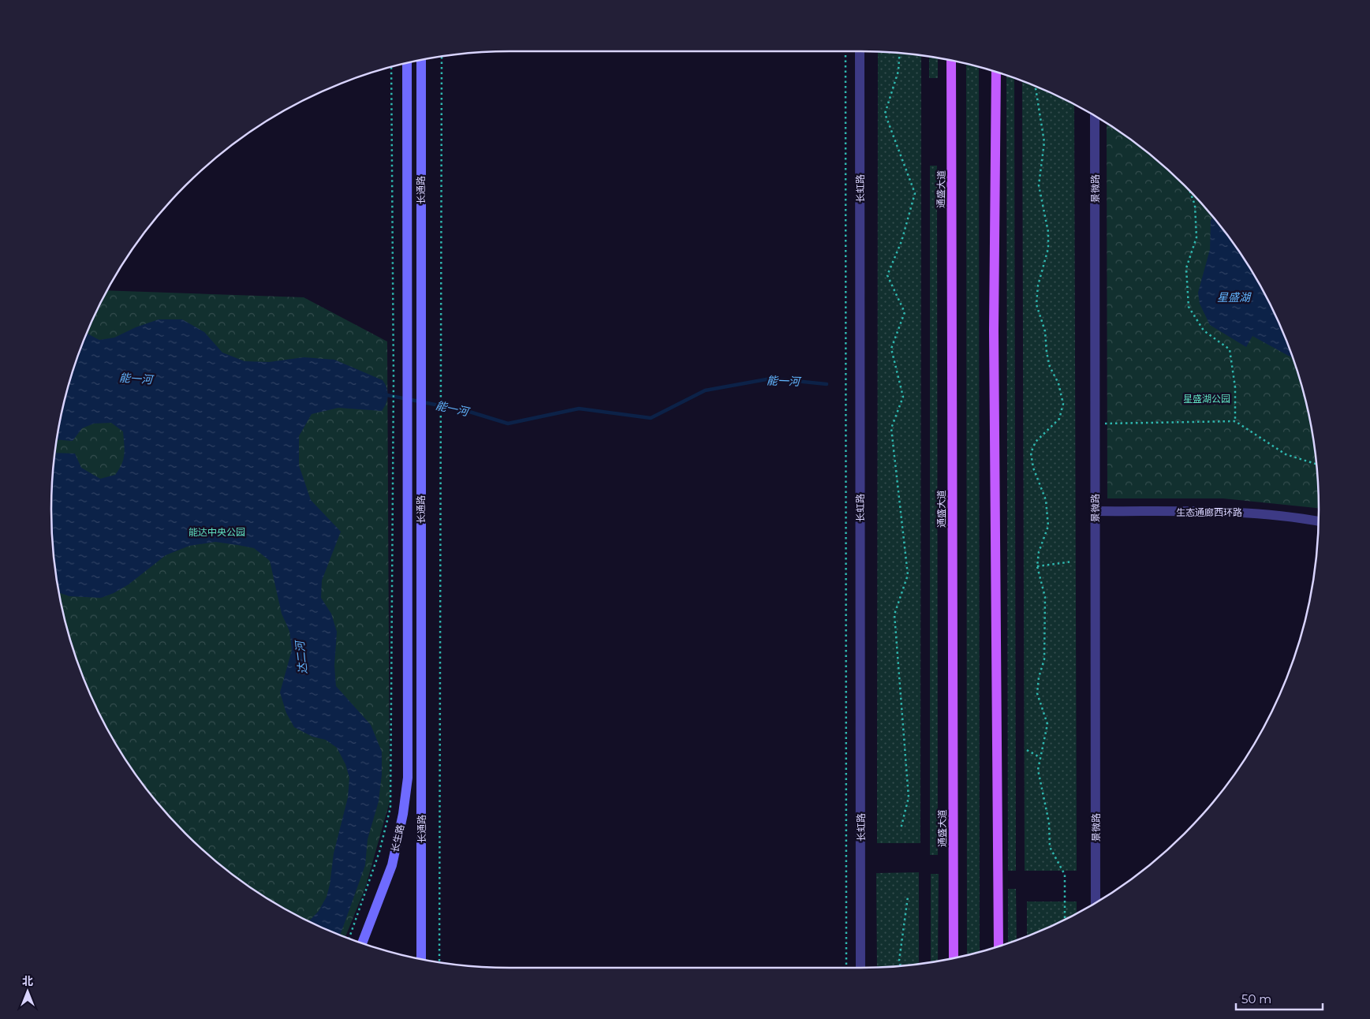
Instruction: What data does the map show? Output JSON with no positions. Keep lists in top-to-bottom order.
{
  "streets": {
    "main road": ["通盛大道"],
    "street": [
      "长虹路",
      "景微路",
      "长通路",
      "生态通廊西环路",
      "长生路"
    ]
  },
  "crossings": [
    ["景微路", "生态通廊西环路"],
    ["长通路", "长生路"]
  ],
  "water": ["星盛湖", "能一河", "达二河"],
  "parks": ["星盛湖公园", "能达中央公园"],
  "scale_bar": "50 m",
  "north": "top"
}
